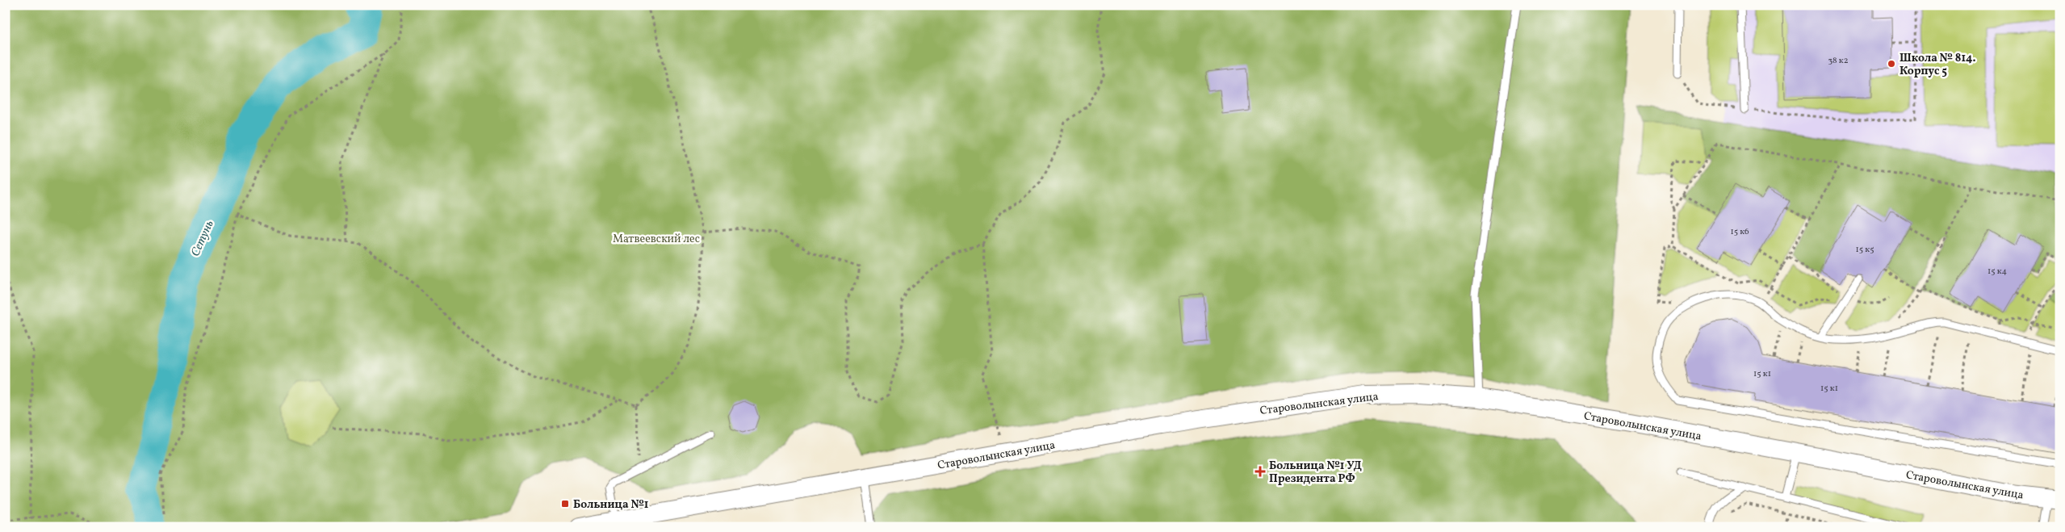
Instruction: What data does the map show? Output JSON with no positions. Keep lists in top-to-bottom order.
{
  "streets": {
    "street": ["Староволынская улица"]
  },
  "water": ["Сетунь"],
  "parks": ["Матвеевский лес"],
  "places": {
    "other": ["Школа № 814. Корпус 5"],
    "health": ["Больница №1 УД Президента РФ"],
    "transit": ["Больница №1"]
  },
  "house_numbers": [
    "38 к2",
    "15 к6",
    "15 к5",
    "15 к4",
    "15 к1",
    "15 к1"
  ]
}
